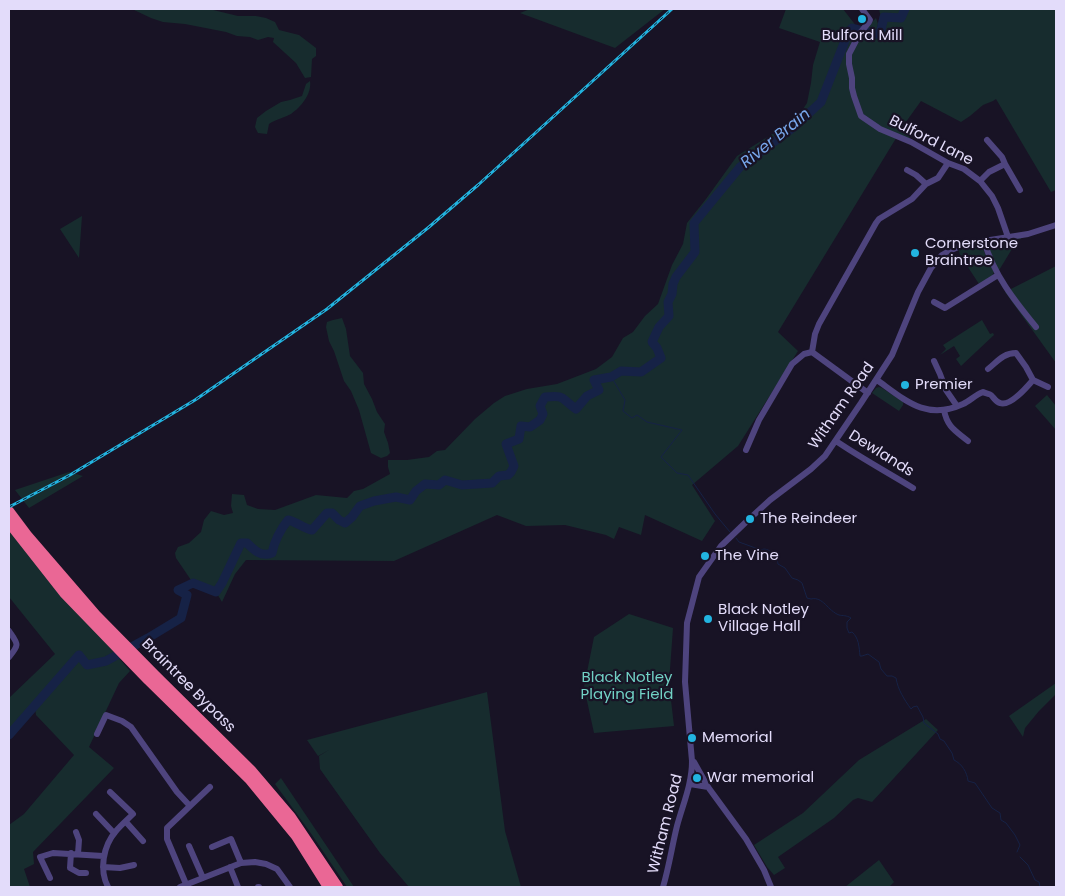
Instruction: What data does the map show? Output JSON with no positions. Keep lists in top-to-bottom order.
{
  "streets": {
    "highway": ["Braintree Bypass"],
    "street": ["Bulford Lane", "Witham Road", "Dewlands"]
  },
  "crossings": [
    ["Bulford Lane", "Witham Road"],
    ["Witham Road", "Dewlands"]
  ],
  "water": ["River Brain"],
  "parks": ["Black Notley Playing Field"],
  "places": [
    "Bulford Mill",
    "Cornerstone Braintree",
    "Premier",
    "The Reindeer",
    "The Vine",
    "Black Notley Village Hall",
    "Memorial",
    "War memorial"
  ]
}
